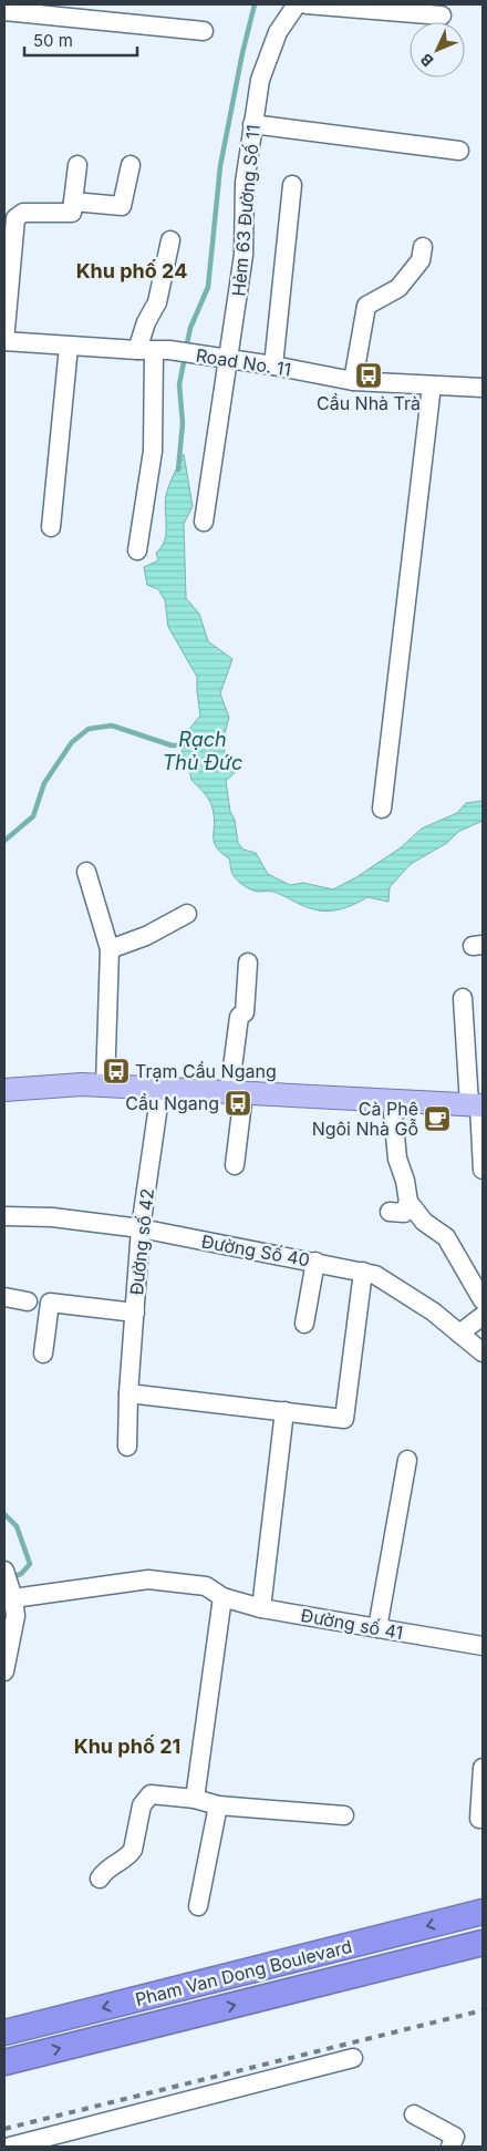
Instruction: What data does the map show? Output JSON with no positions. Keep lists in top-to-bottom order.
{
  "streets": {
    "highway": ["Pham Van Dong Boulevard"],
    "street": [
      "Hẻm 63 Đường Số 11",
      "Road No. 11",
      "Đường số 42",
      "Đường Số 40",
      "Đường số 41"
    ]
  },
  "crossings": [
    ["Hẻm 63 Đường Số 11", "Road No. 11"],
    ["Đường số 42", "Đường Số 40"]
  ],
  "districts": ["Khu phố 24", "Khu phố 21"],
  "water": ["Rạch Thủ Đức"],
  "places": {
    "bus stop": ["Cầu Nhà Trà", "Trạm Cầu Ngang", "Cầu Ngang"],
    "cafe": ["Cà Phê Ngôi Nhà Gỗ"]
  },
  "scale_bar": "50 m",
  "north": "bottom left"
}
